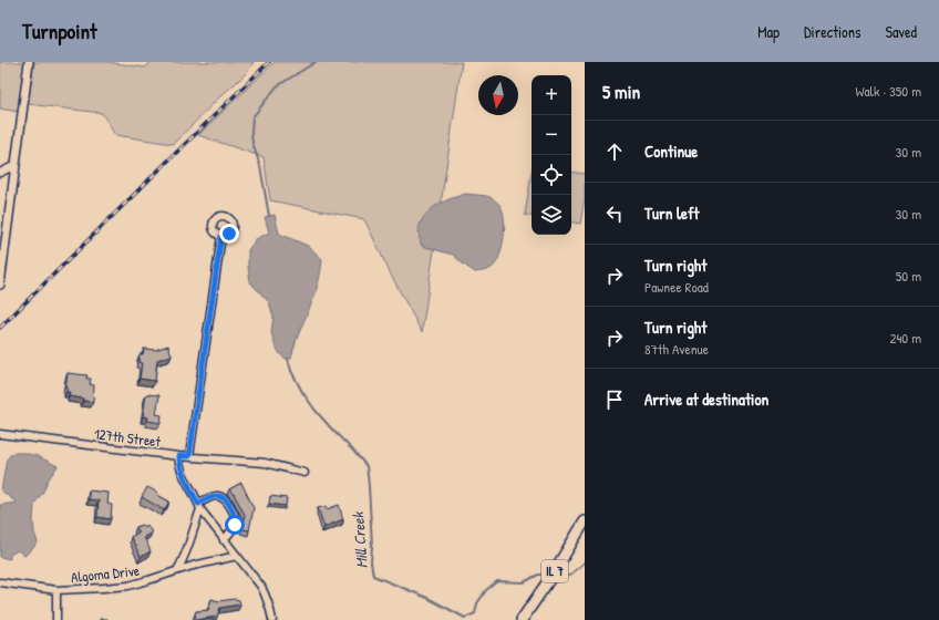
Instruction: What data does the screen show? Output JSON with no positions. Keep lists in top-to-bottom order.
{
  "streets": {
    "main road": ["IL 7"],
    "street": ["127th Street", "Algoma Drive"]
  },
  "water": ["Mill Creek"],
  "north": "bottom",
  "page": {
    "header": "Turnpoint",
    "nav": ["Map", "Directions", "Saved"],
    "heading": ["5 min", "Walk · 350 m"],
    "map_buttons": ["+", "−"],
    "list": [
      ["Continue", "30 m"],
      ["Turn left", "30 m"],
      ["Turn right", "Pawnee Road", "50 m"],
      ["Turn right", "87th Avenue", "240 m"],
      "Arrive at destination"
    ]
  }
}
